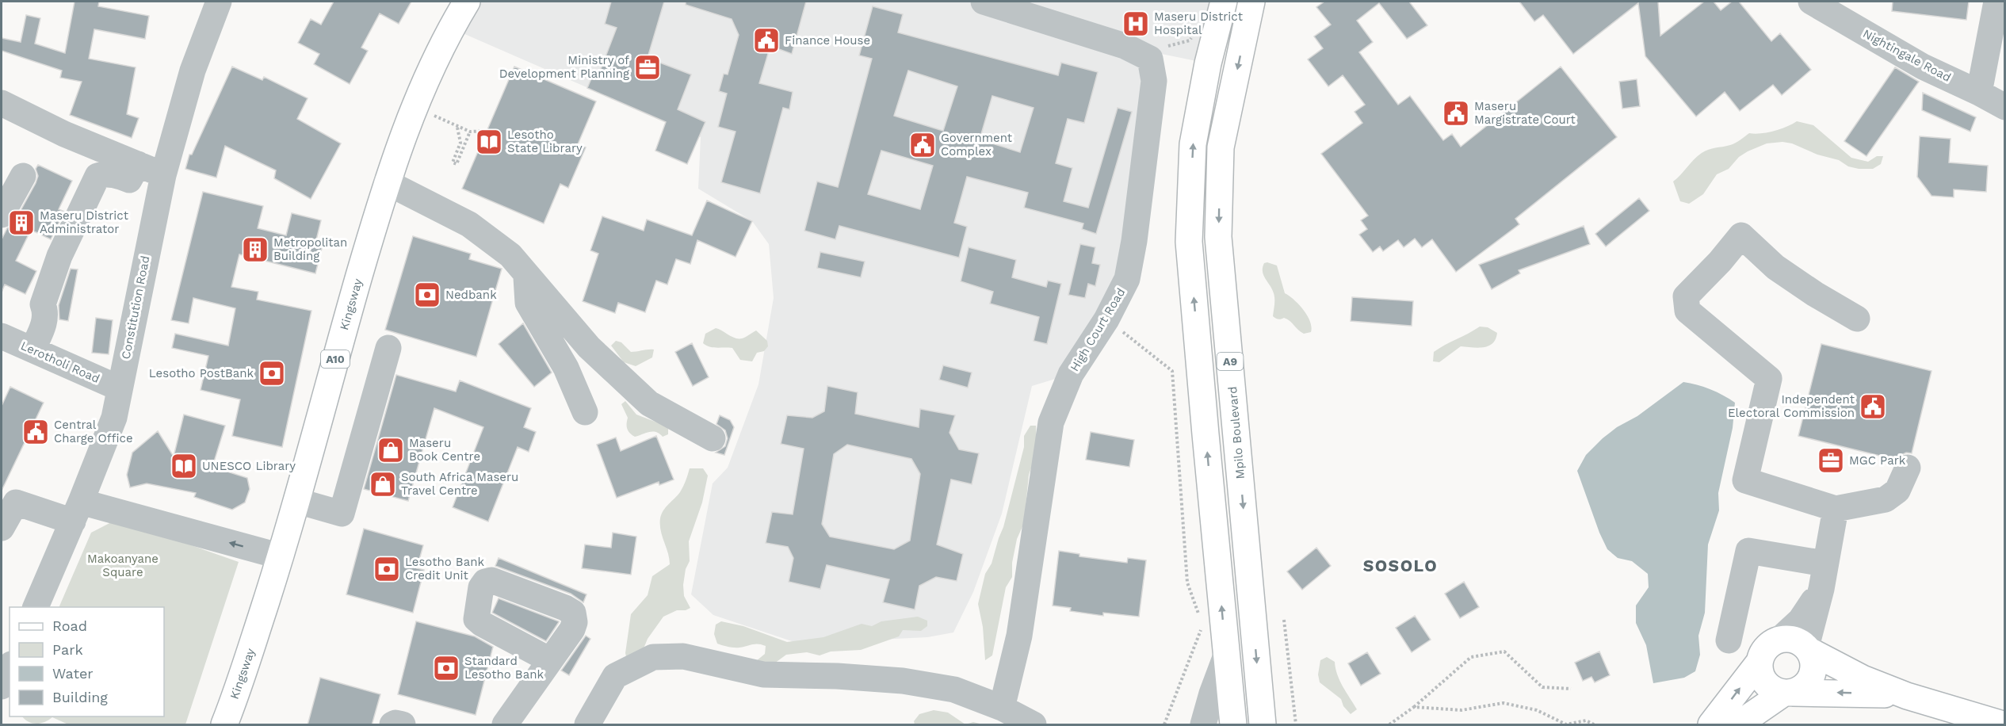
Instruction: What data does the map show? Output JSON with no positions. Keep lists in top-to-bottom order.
{
  "streets": {
    "main road": [
      "Kingsway",
      "A10",
      "A9",
      "Mpilo Boulevard"
    ],
    "street": [
      "Nightingale Road",
      "Constitution Road",
      "High Court Road",
      "Lerotholi Road"
    ]
  },
  "crossings": [
    ["Constitution Road", "Lerotholi Road"]
  ],
  "districts": ["SOSOLO"],
  "parks": ["Makoanyane Square"],
  "places": {
    "hospital": ["Maseru District Hospital"],
    "public building": [
      "Finance House",
      "Maseru Margistrate Court",
      "Government Complex",
      "Independent Electoral Commission",
      "Central Charge Office"
    ],
    "office": ["Ministry of Development Planning", "MGC Park"],
    "library": ["Lesotho State Library", "UNESCO Library"],
    "building": ["Maseru District Administrator", "Metropolitan Building"],
    "bank": [
      "Nedbank",
      "Lesotho PostBank",
      "Lesotho Bank Credit Unit",
      "Standard Lesotho Bank"
    ],
    "shop": ["Maseru Book Centre", "South Africa Maseru Travel Centre"]
  },
  "legend": [
    "Road",
    "Park",
    "Water",
    "Building"
  ]
}
